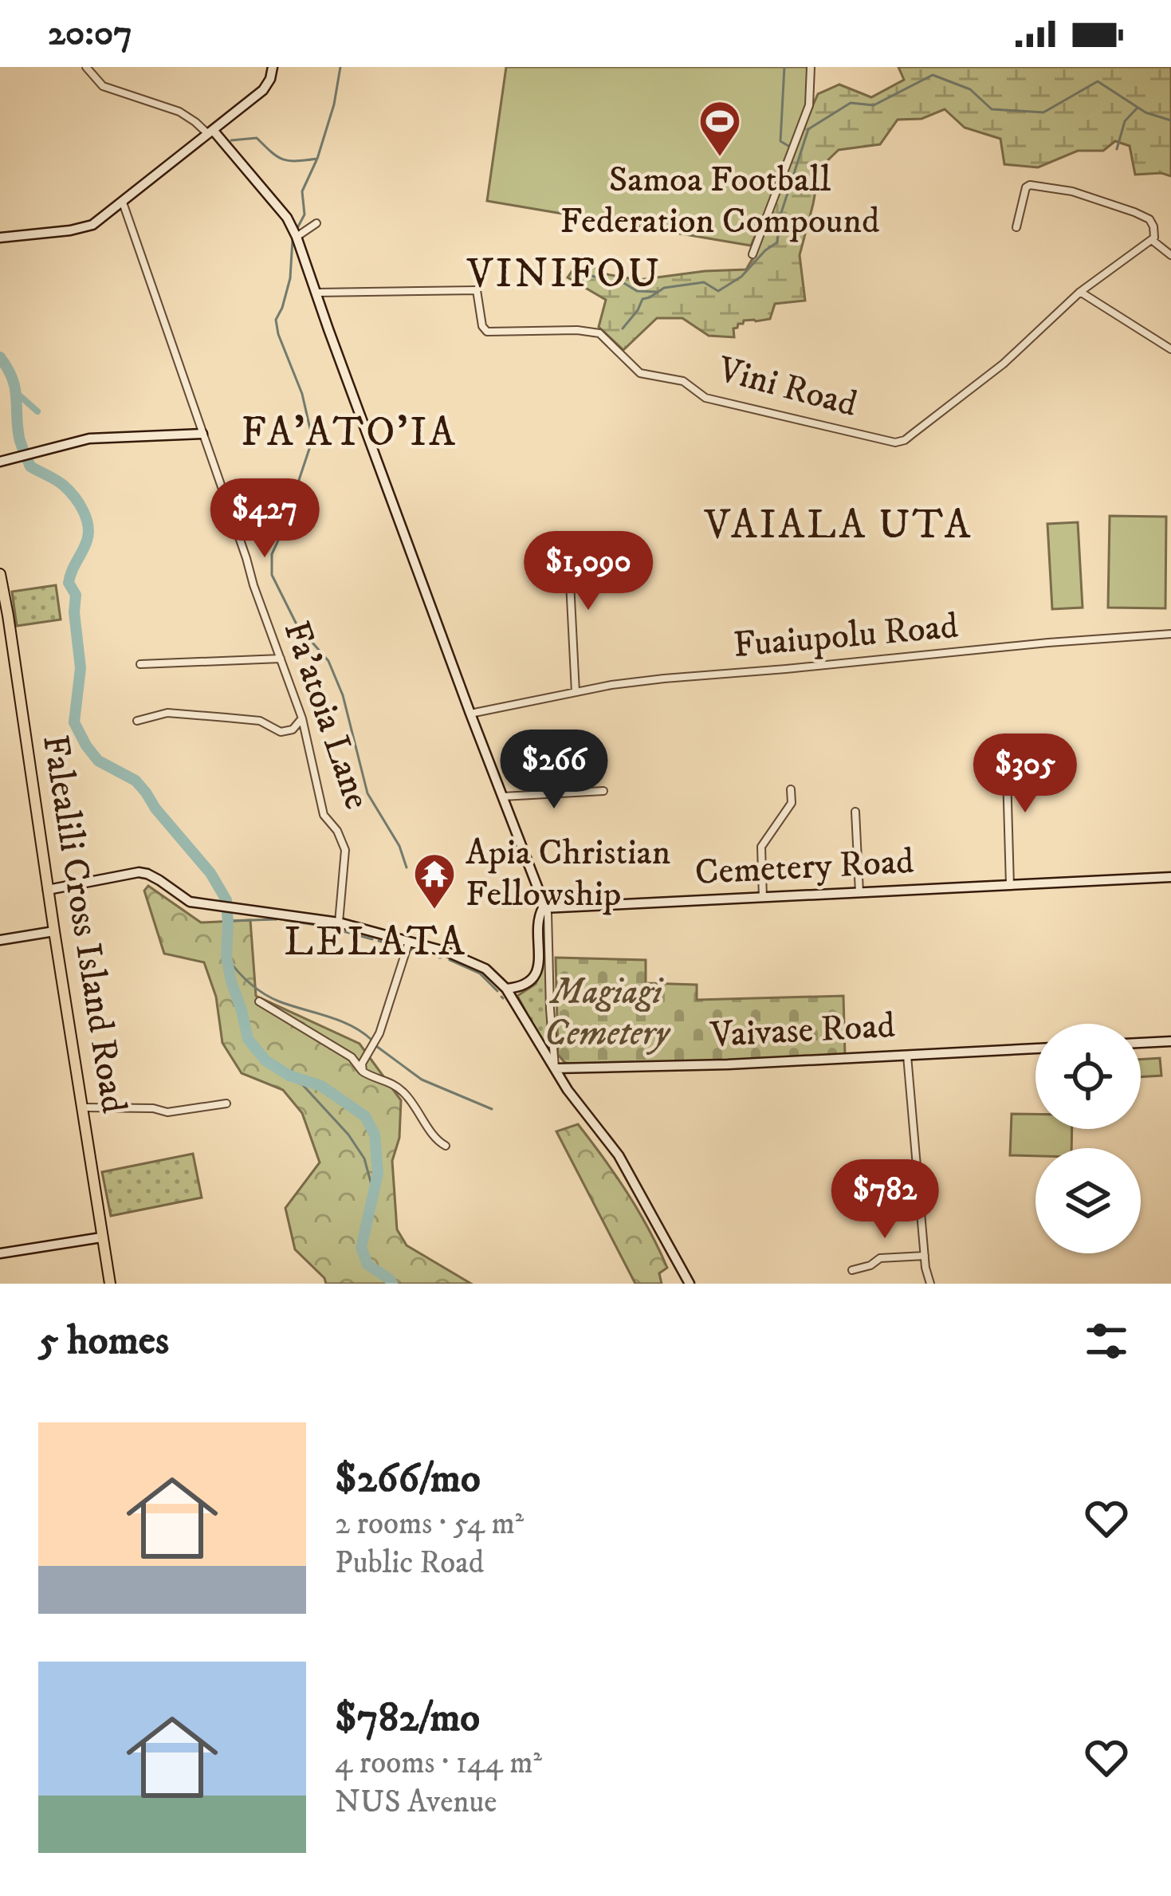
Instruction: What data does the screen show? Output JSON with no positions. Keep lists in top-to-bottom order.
{
  "streets": {
    "main road": ["Falealili Cross Island Road"],
    "street": [
      "Vini Road",
      "Fuaiupolu Road",
      "Fa'atoia Lane",
      "Cemetery Road",
      "Vaivase Road"
    ]
  },
  "districts": [
    "VINIFOU",
    "FA'ATO'IA",
    "VAIALA UTA",
    "LELATA"
  ],
  "parks": ["Magiagi Cemetery"],
  "places": {
    "sports": ["Samoa Football Federation Compound"],
    "temple": ["Apia Christian Fellowship"]
  },
  "page": {
    "status": "20:07",
    "price": [
      "$427",
      "$1,090",
      "$266",
      "$305",
      "$782"
    ],
    "heading": "5 homes",
    "list": [
      {
        "name": "$266/mo",
        "note": "2 rooms · 54 m² · Public Road"
      },
      {
        "name": "$782/mo",
        "note": "4 rooms · 144 m² · NUS Avenue"
      }
    ]
  }
}
